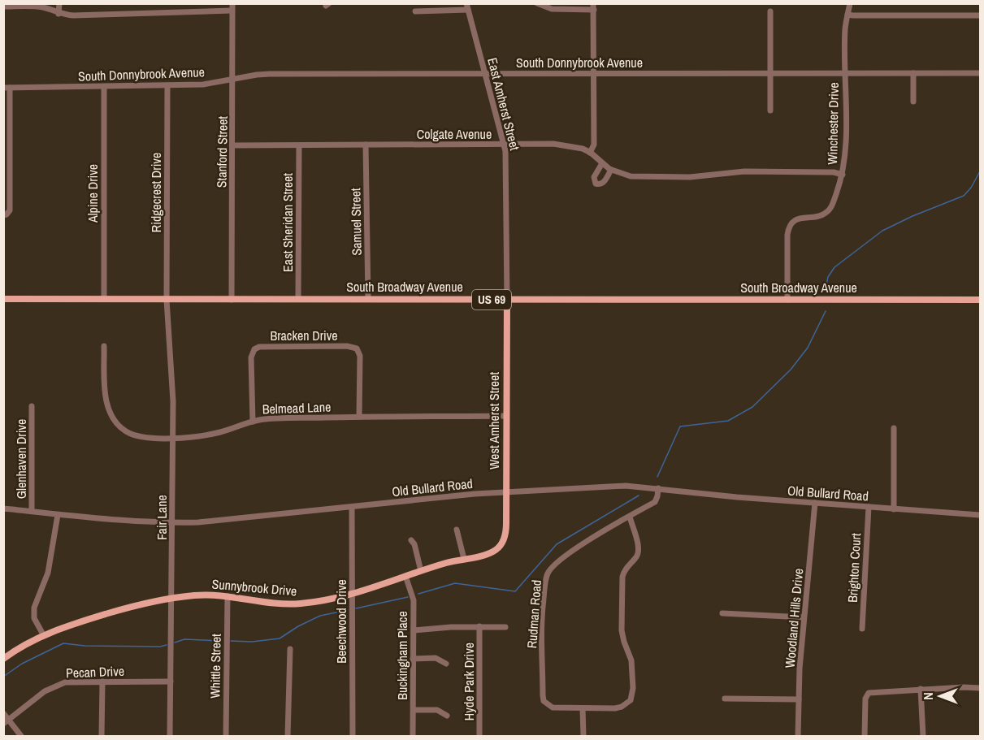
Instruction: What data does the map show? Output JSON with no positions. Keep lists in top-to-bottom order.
{
  "streets": {
    "main road": [
      "South Broadway Avenue",
      "US 69",
      "West Amherst Street",
      "Sunnybrook Drive"
    ],
    "street": [
      "South Donnybrook Avenue",
      "East Amherst Street",
      "Winchester Drive",
      "Colgate Avenue",
      "Stanford Street",
      "Ridgecrest Drive",
      "Alpine Drive",
      "Samuel Street",
      "East Sheridan Street",
      "Bracken Drive",
      "Belmead Lane",
      "Glenhaven Drive",
      "Old Bullard Road",
      "Fair Lane",
      "Brighton Court",
      "Rudman Road",
      "Woodland Hills Drive",
      "Beechwood Drive",
      "Buckingham Place",
      "Whittle Street",
      "Pecan Drive",
      "Hyde Park Drive"
    ]
  },
  "crossings": [
    ["South Donnybrook Avenue", "East Amherst Street"],
    ["South Donnybrook Avenue", "Winchester Drive"],
    ["South Donnybrook Avenue", "Stanford Street"],
    ["South Donnybrook Avenue", "Ridgecrest Drive"],
    ["South Donnybrook Avenue", "Alpine Drive"],
    ["East Amherst Street", "Colgate Avenue"],
    ["East Amherst Street", "South Broadway Avenue"],
    ["East Amherst Street", "West Amherst Street"],
    ["Winchester Drive", "Colgate Avenue"],
    ["Winchester Drive", "South Broadway Avenue"],
    ["Colgate Avenue", "Stanford Street"],
    ["Colgate Avenue", "Samuel Street"],
    ["Colgate Avenue", "East Sheridan Street"],
    ["Stanford Street", "South Broadway Avenue"],
    ["Ridgecrest Drive", "South Broadway Avenue"],
    ["Ridgecrest Drive", "Fair Lane"],
    ["Alpine Drive", "South Broadway Avenue"],
    ["Samuel Street", "South Broadway Avenue"],
    ["East Sheridan Street", "South Broadway Avenue"],
    ["South Broadway Avenue", "West Amherst Street"],
    ["South Broadway Avenue", "Fair Lane"],
    ["Bracken Drive", "Belmead Lane"],
    ["Belmead Lane", "West Amherst Street"],
    ["Belmead Lane", "Fair Lane"],
    ["West Amherst Street", "Old Bullard Road"],
    ["West Amherst Street", "Sunnybrook Drive"],
    ["Glenhaven Drive", "Old Bullard Road"],
    ["Old Bullard Road", "Fair Lane"],
    ["Old Bullard Road", "Brighton Court"],
    ["Old Bullard Road", "Rudman Road"],
    ["Old Bullard Road", "Woodland Hills Drive"],
    ["Old Bullard Road", "Beechwood Drive"],
    ["Fair Lane", "Sunnybrook Drive"],
    ["Fair Lane", "Pecan Drive"],
    ["Sunnybrook Drive", "Beechwood Drive"],
    ["Sunnybrook Drive", "Buckingham Place"],
    ["Sunnybrook Drive", "Whittle Street"]
  ],
  "north": "left"
}
